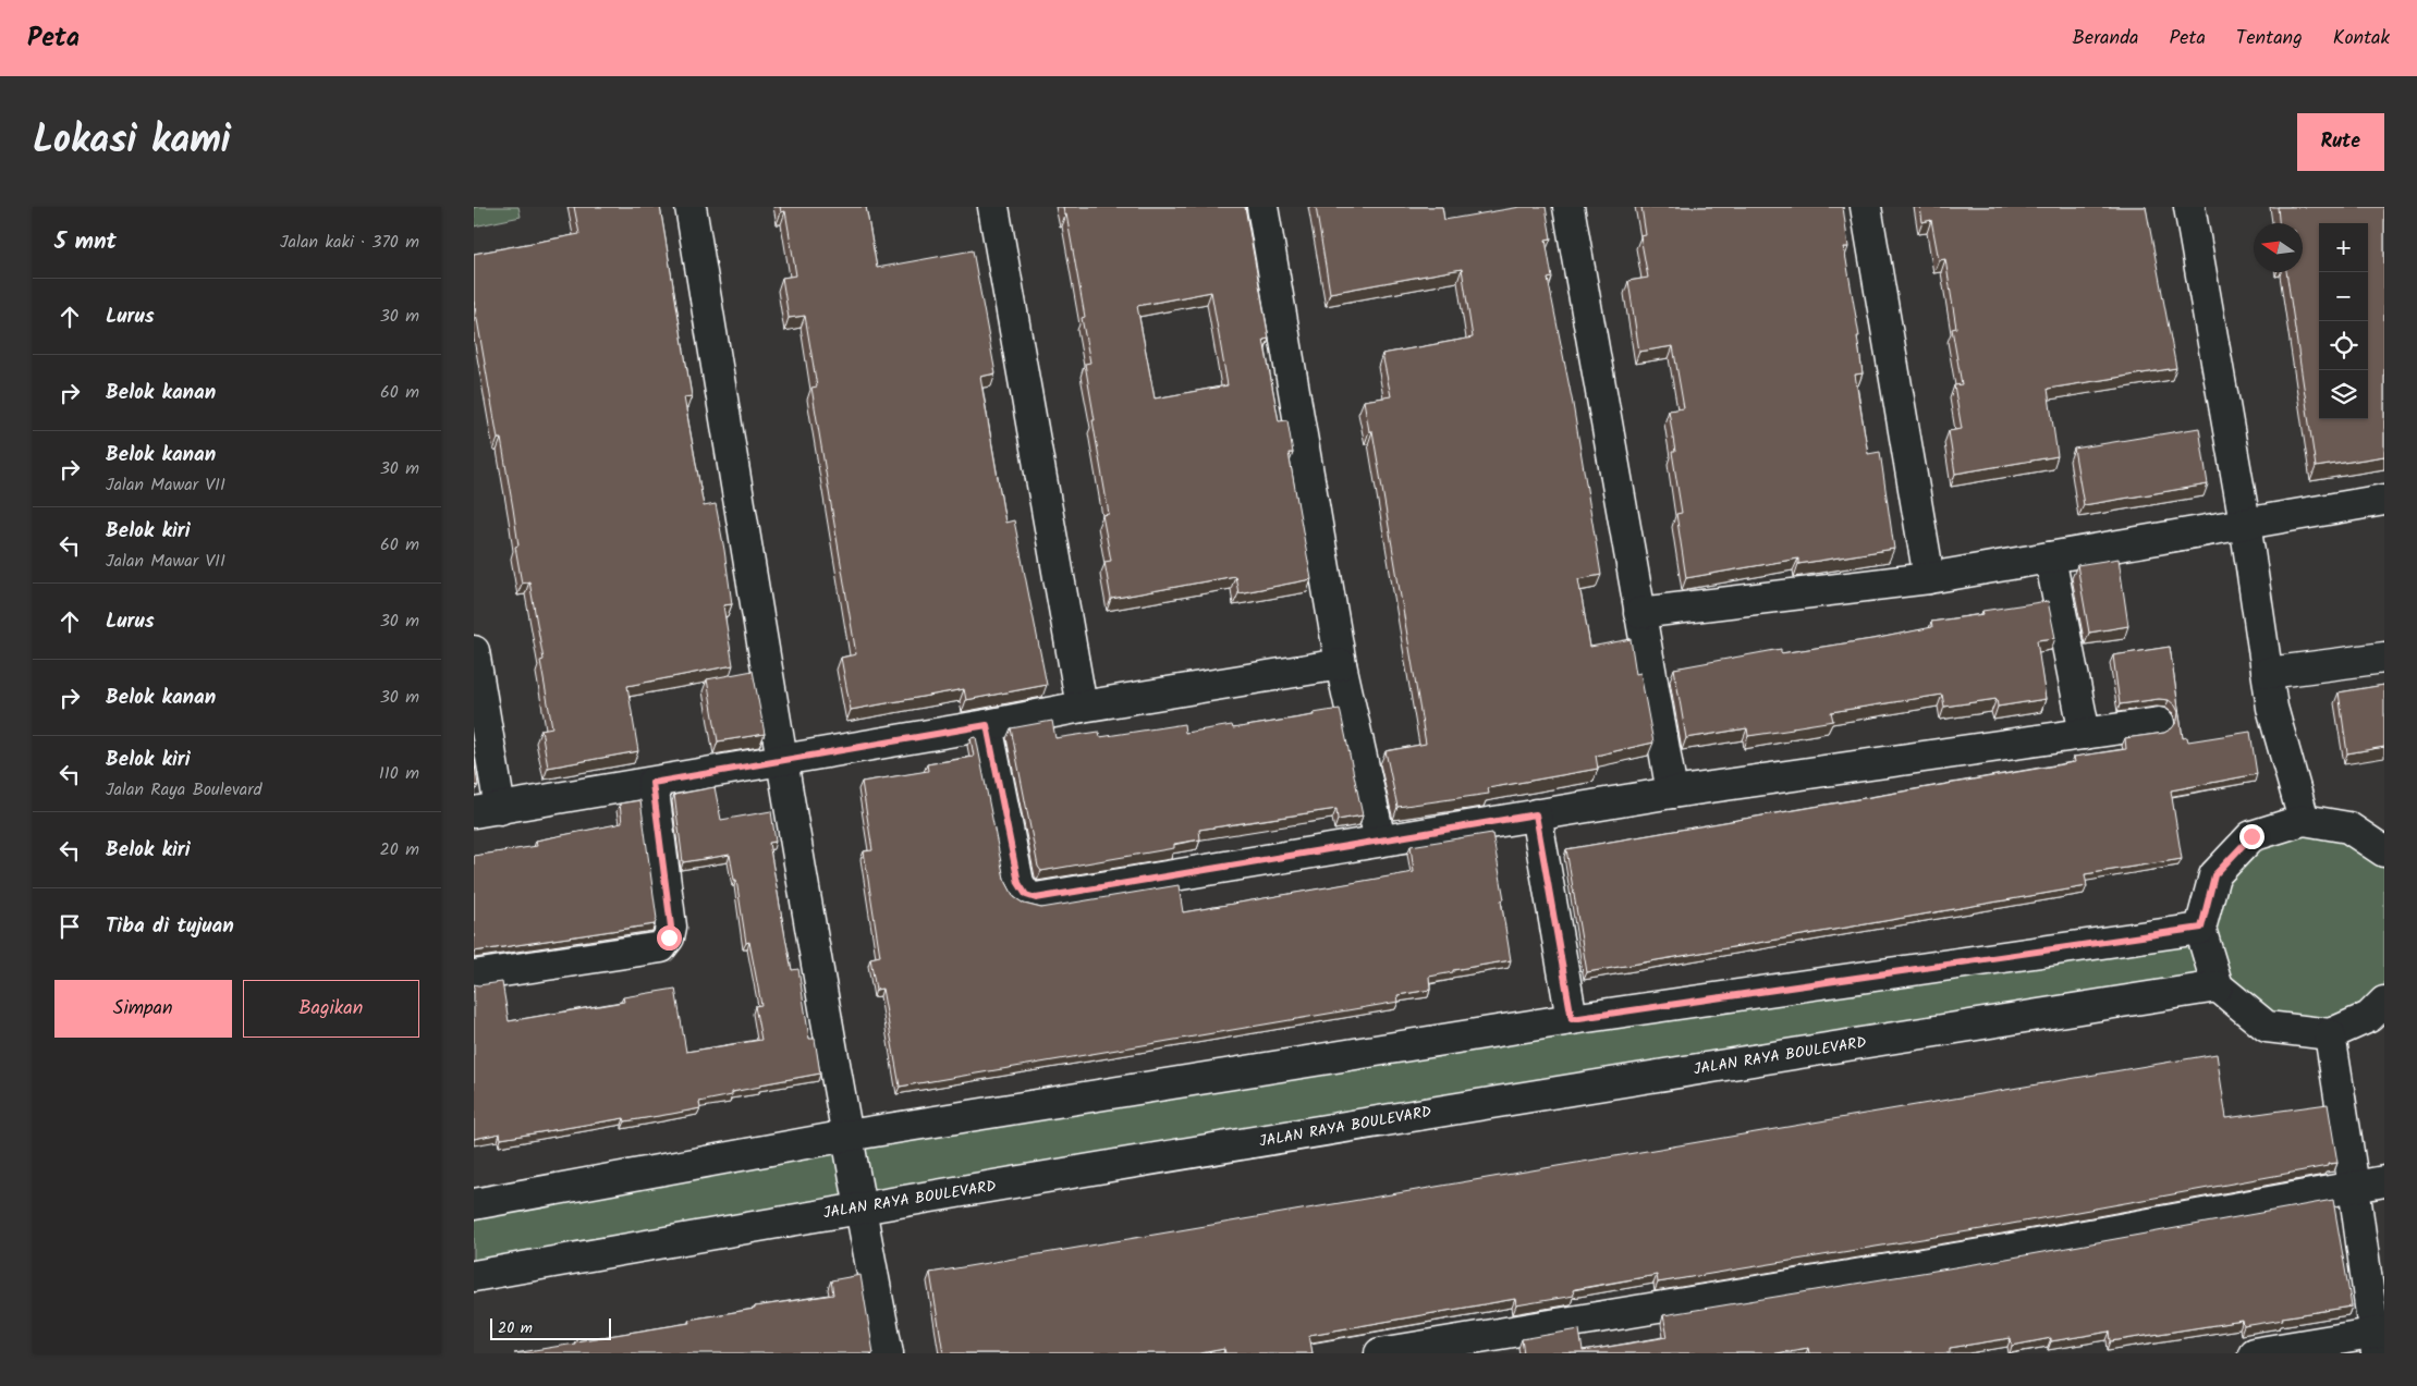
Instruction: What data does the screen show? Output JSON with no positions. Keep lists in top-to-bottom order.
{
  "streets": {
    "street": ["JALAN RAYA BOULEVARD"]
  },
  "scale_bar": "20 m",
  "north": "left",
  "page": {
    "header": "Peta",
    "nav": [
      "Beranda",
      "Peta",
      "Tentang",
      "Kontak"
    ],
    "title": "Lokasi kami",
    "buttons": [
      "Rute",
      ["Simpan", "Bagikan"]
    ],
    "heading": ["5 mnt", "Jalan kaki · 370 m"],
    "map_buttons": ["+", "−"],
    "list": [
      ["Lurus", "30 m"],
      ["Belok kanan", "60 m"],
      ["Belok kanan", "Jalan Mawar VII", "30 m"],
      ["Belok kiri", "Jalan Mawar VII", "60 m"],
      ["Lurus", "30 m"],
      ["Belok kanan", "30 m"],
      ["Belok kiri", "Jalan Raya Boulevard", "110 m"],
      ["Belok kiri", "20 m"],
      "Tiba di tujuan"
    ],
    "scale": "20 m"
  }
}
